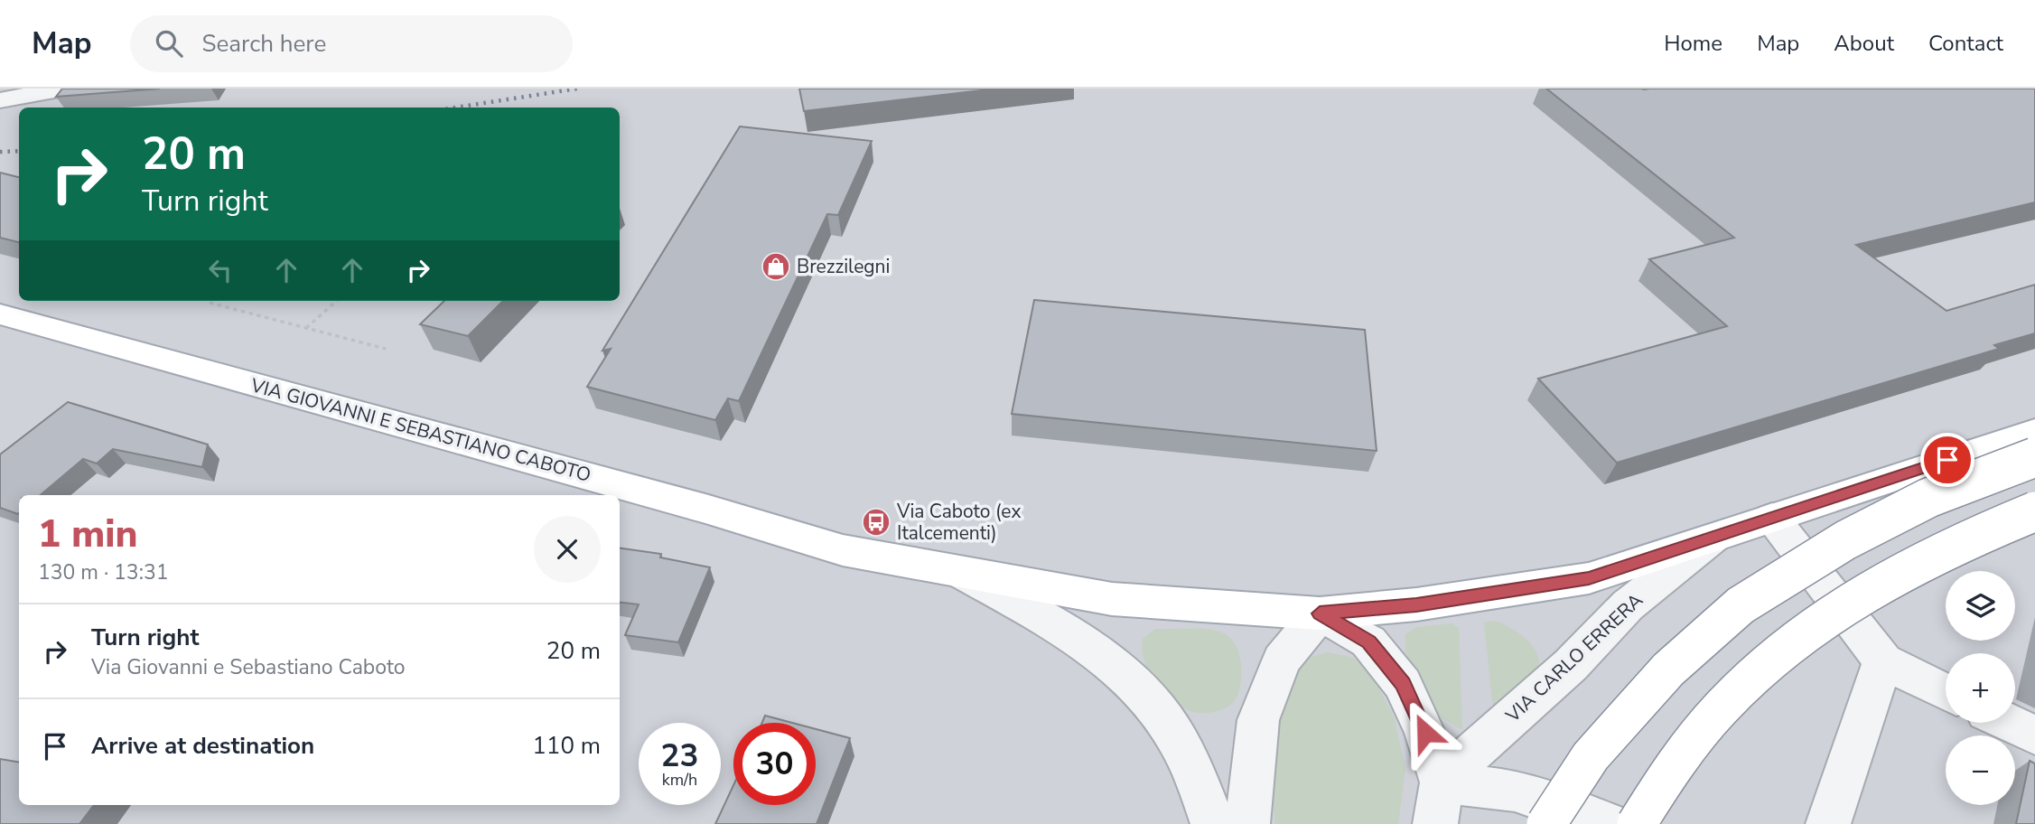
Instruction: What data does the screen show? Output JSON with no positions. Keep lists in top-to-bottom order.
{
  "streets": {
    "main road": ["VIA GIOVANNI E SEBASTIANO CABOTO"],
    "street": ["VIA CARLO ERRERA"]
  },
  "crossings": [
    ["VIA GIOVANNI E SEBASTIANO CABOTO", "VIA CARLO ERRERA"]
  ],
  "places": {
    "shop": ["Brezzilegni"],
    "bus stop": ["Via Caboto (ex Italcementi)"]
  },
  "page": {
    "header": "Map",
    "search": "Search here",
    "nav": [
      "Home",
      "Map",
      "About",
      "Contact"
    ],
    "turn": ["20 m", "Turn right"],
    "heading": ["1 min", "130 m · 13:31"],
    "map_buttons": ["+", "−"],
    "list": [
      {
        "name": "Turn right",
        "note": "Via Giovanni e Sebastiano Caboto",
        "value": "20 m"
      },
      {
        "name": "Arrive at destination",
        "value": "110 m"
      }
    ],
    "speed": "23 km/h",
    "limit": "30"
  }
}
